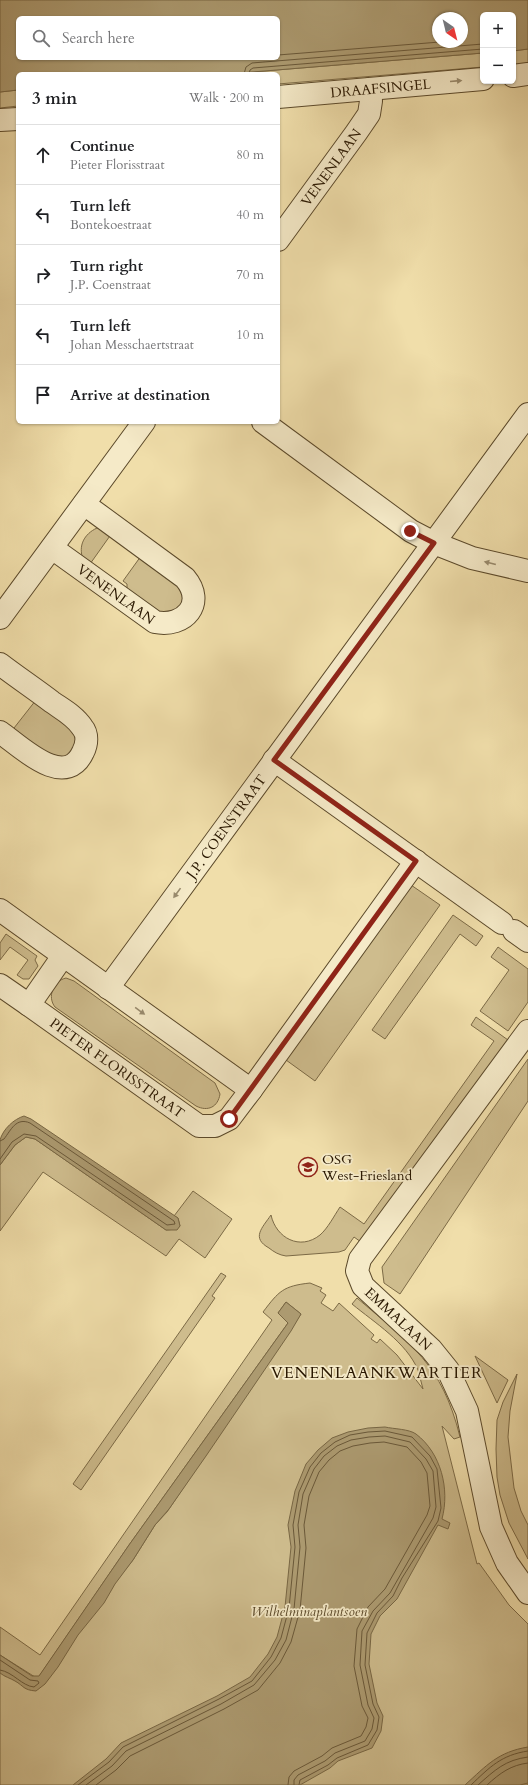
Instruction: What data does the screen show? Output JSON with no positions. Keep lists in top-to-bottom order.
{
  "streets": {
    "street": [
      "DRAAFSINGEL",
      "VENENLAAN",
      "J.P. COENSTRAAT",
      "PIETER FLORISSTRAAT",
      "EMMALAAN"
    ]
  },
  "crossings": [
    ["DRAAFSINGEL", "VENENLAAN"]
  ],
  "one_way": ["DRAAFSINGEL", "J.P. COENSTRAAT"],
  "districts": ["VENENLAANKWARTIER"],
  "parks": ["Wilhelminaplantsoen"],
  "places": {
    "school or university": ["OSG West-Friesland"]
  },
  "north": "bottom right",
  "page": {
    "map_buttons": ["+", "−"],
    "search": "Search here",
    "heading": ["3 min", "Walk · 200 m"],
    "list": [
      ["Continue", "Pieter Florisstraat", "80 m"],
      ["Turn left", "Bontekoestraat", "40 m"],
      ["Turn right", "J.P. Coenstraat", "70 m"],
      ["Turn left", "Johan Messchaertstraat", "10 m"],
      "Arrive at destination"
    ]
  }
}
